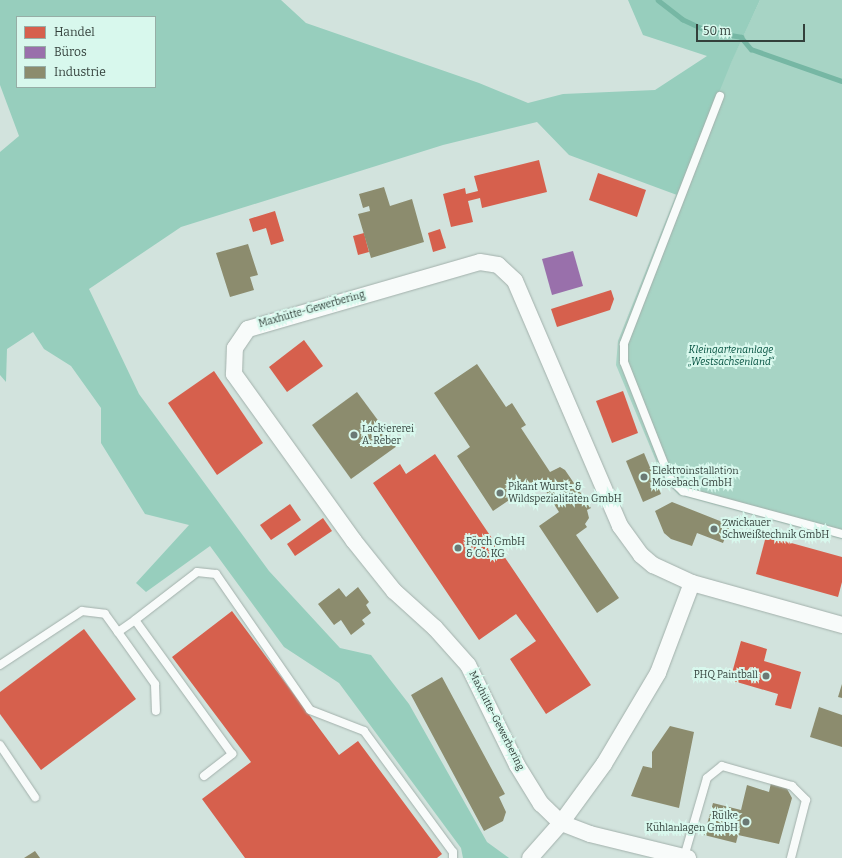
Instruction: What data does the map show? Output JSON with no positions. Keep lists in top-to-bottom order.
{
  "streets": {
    "street": ["Maxhütte-Gewerbering"]
  },
  "parks": ["Kleingartenanlage „Westsachsenland“"],
  "places": [
    "Lackiererei A. Reber",
    "Elektroinstallation Mosebach GmbH",
    "Pikant Wurst- & Wildspezialitäten GmbH",
    "Zwickauer Schweißtechnik GmbH",
    "Förch GmbH & Co. KG",
    "PHQ Paintball",
    "Rülke Kühlanlagen GmbH"
  ],
  "legend": ["Handel", "Büros", "Industrie"],
  "scale_bar": "50 m"
}
